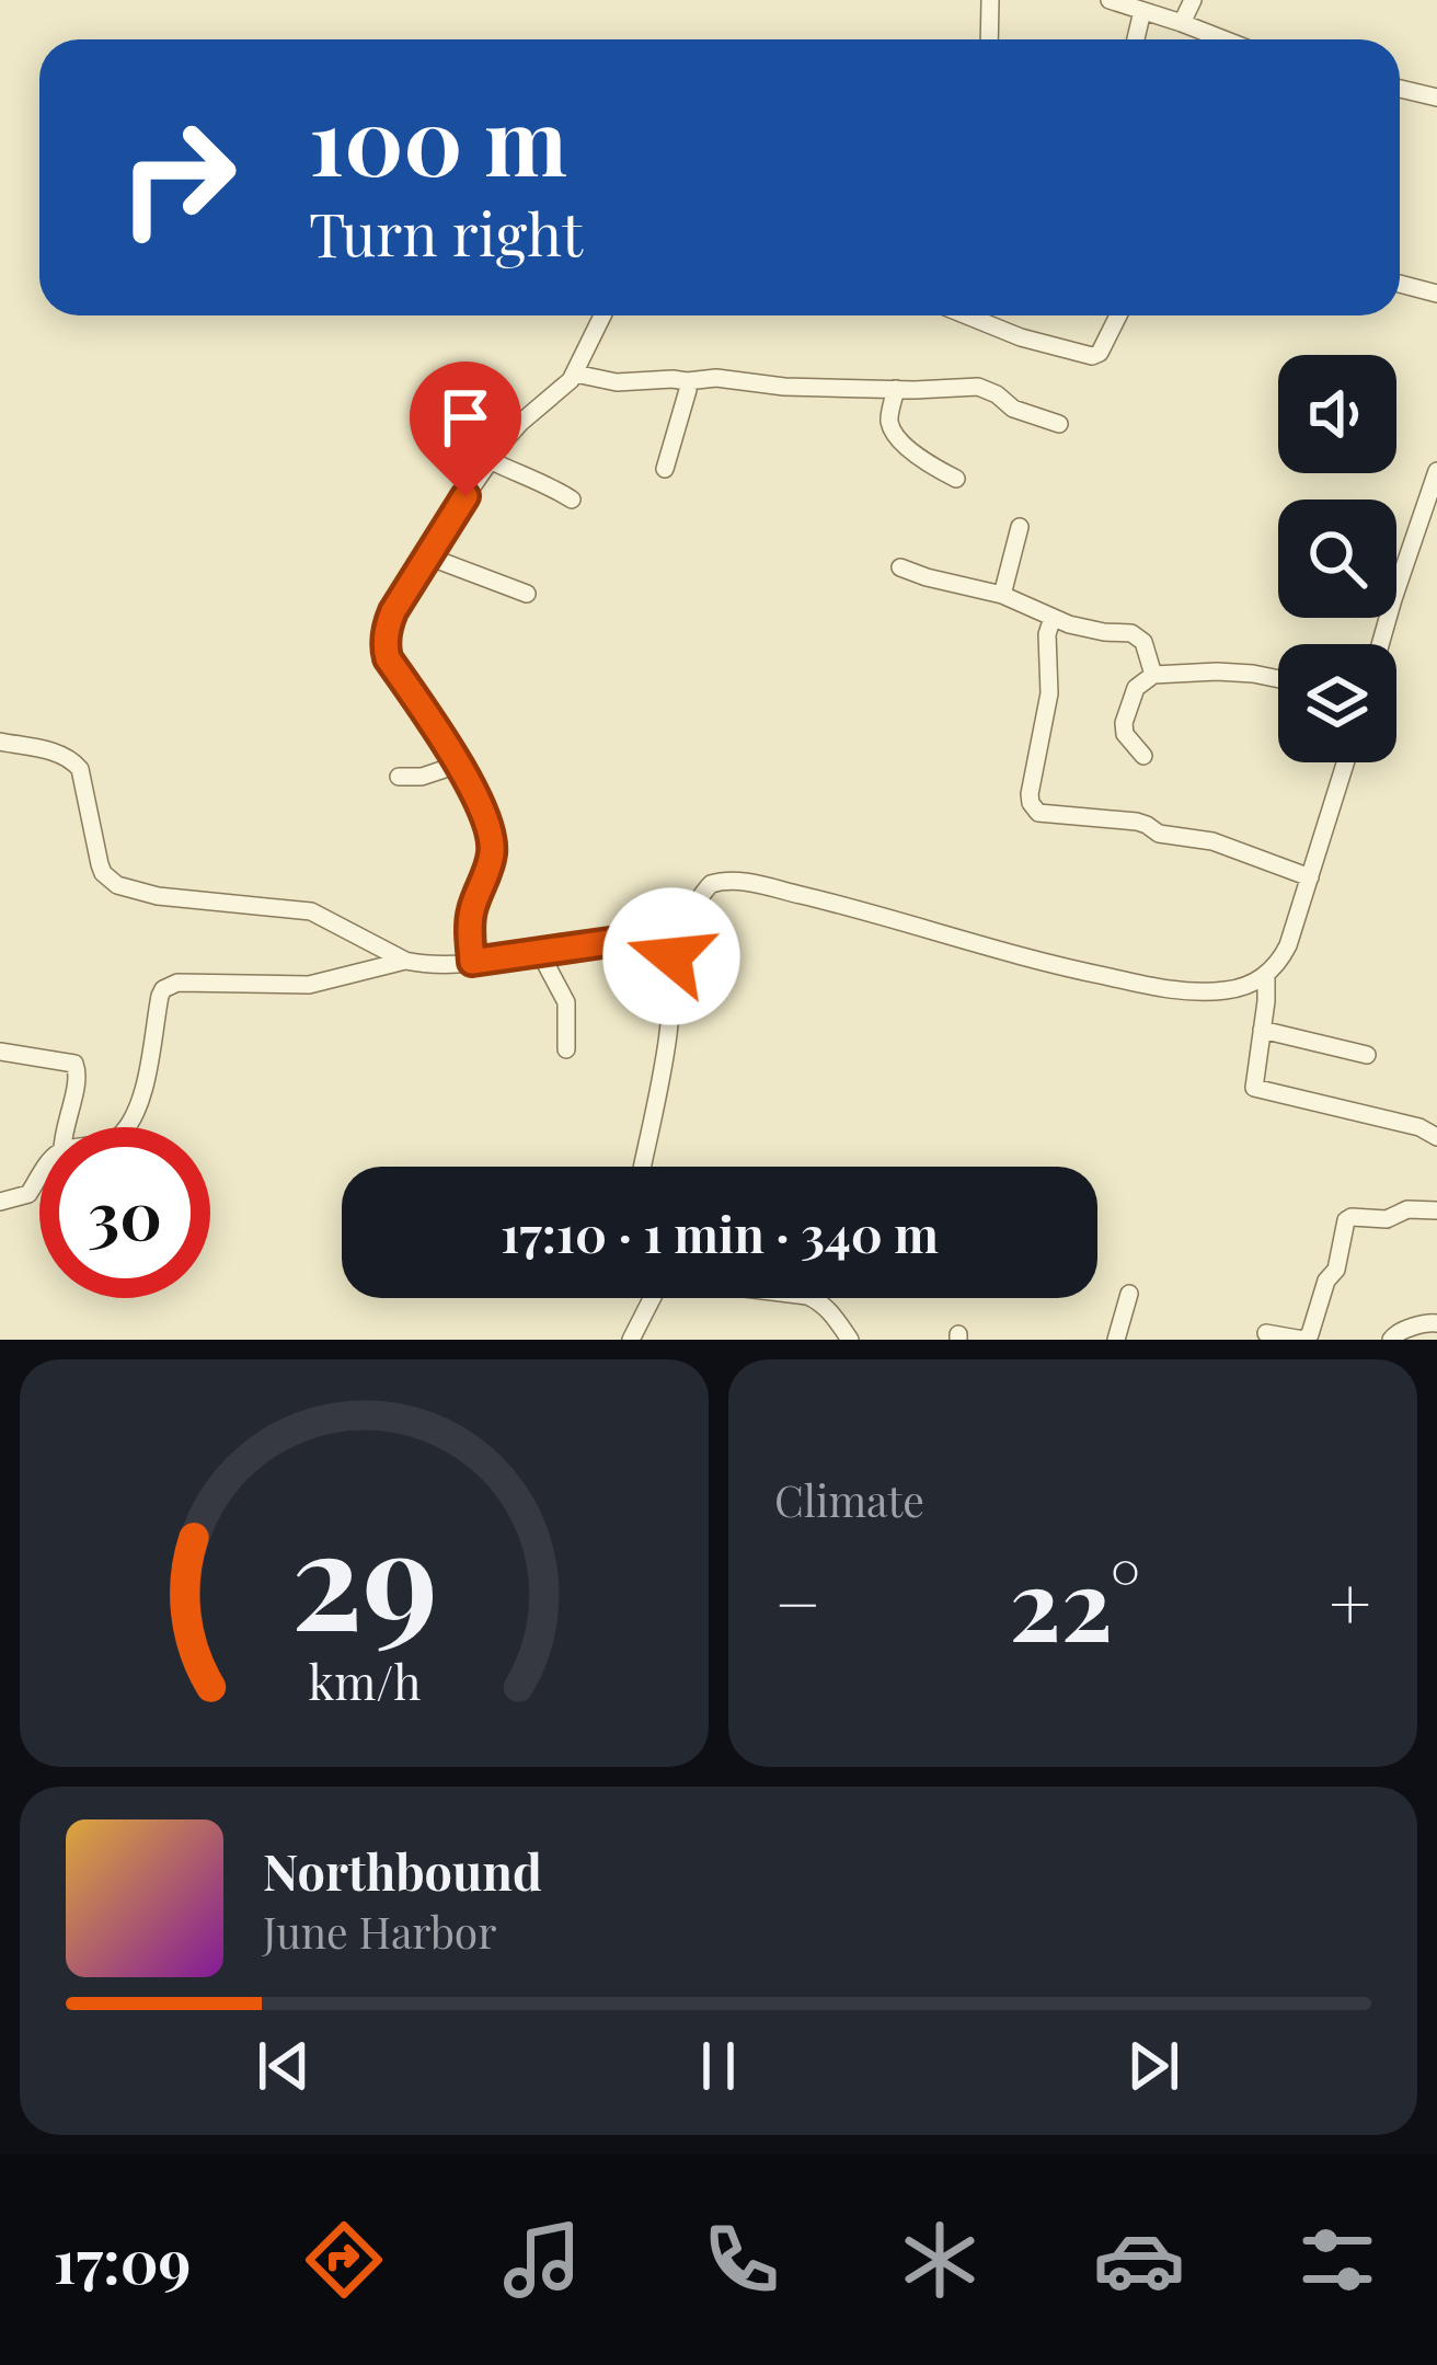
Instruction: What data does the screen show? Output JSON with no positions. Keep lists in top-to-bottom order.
{
  "page": {
    "turn": ["100 m", "Turn right"],
    "limit": "30",
    "trip": "17:10 · 1 min · 340 m",
    "tile": "Climate",
    "heat": ["−", "22°", "+"],
    "song": ["Northbound", "June Harbor"],
    "tabs": "17:09",
    "gauge": ["29", "km/h"]
  }
}
